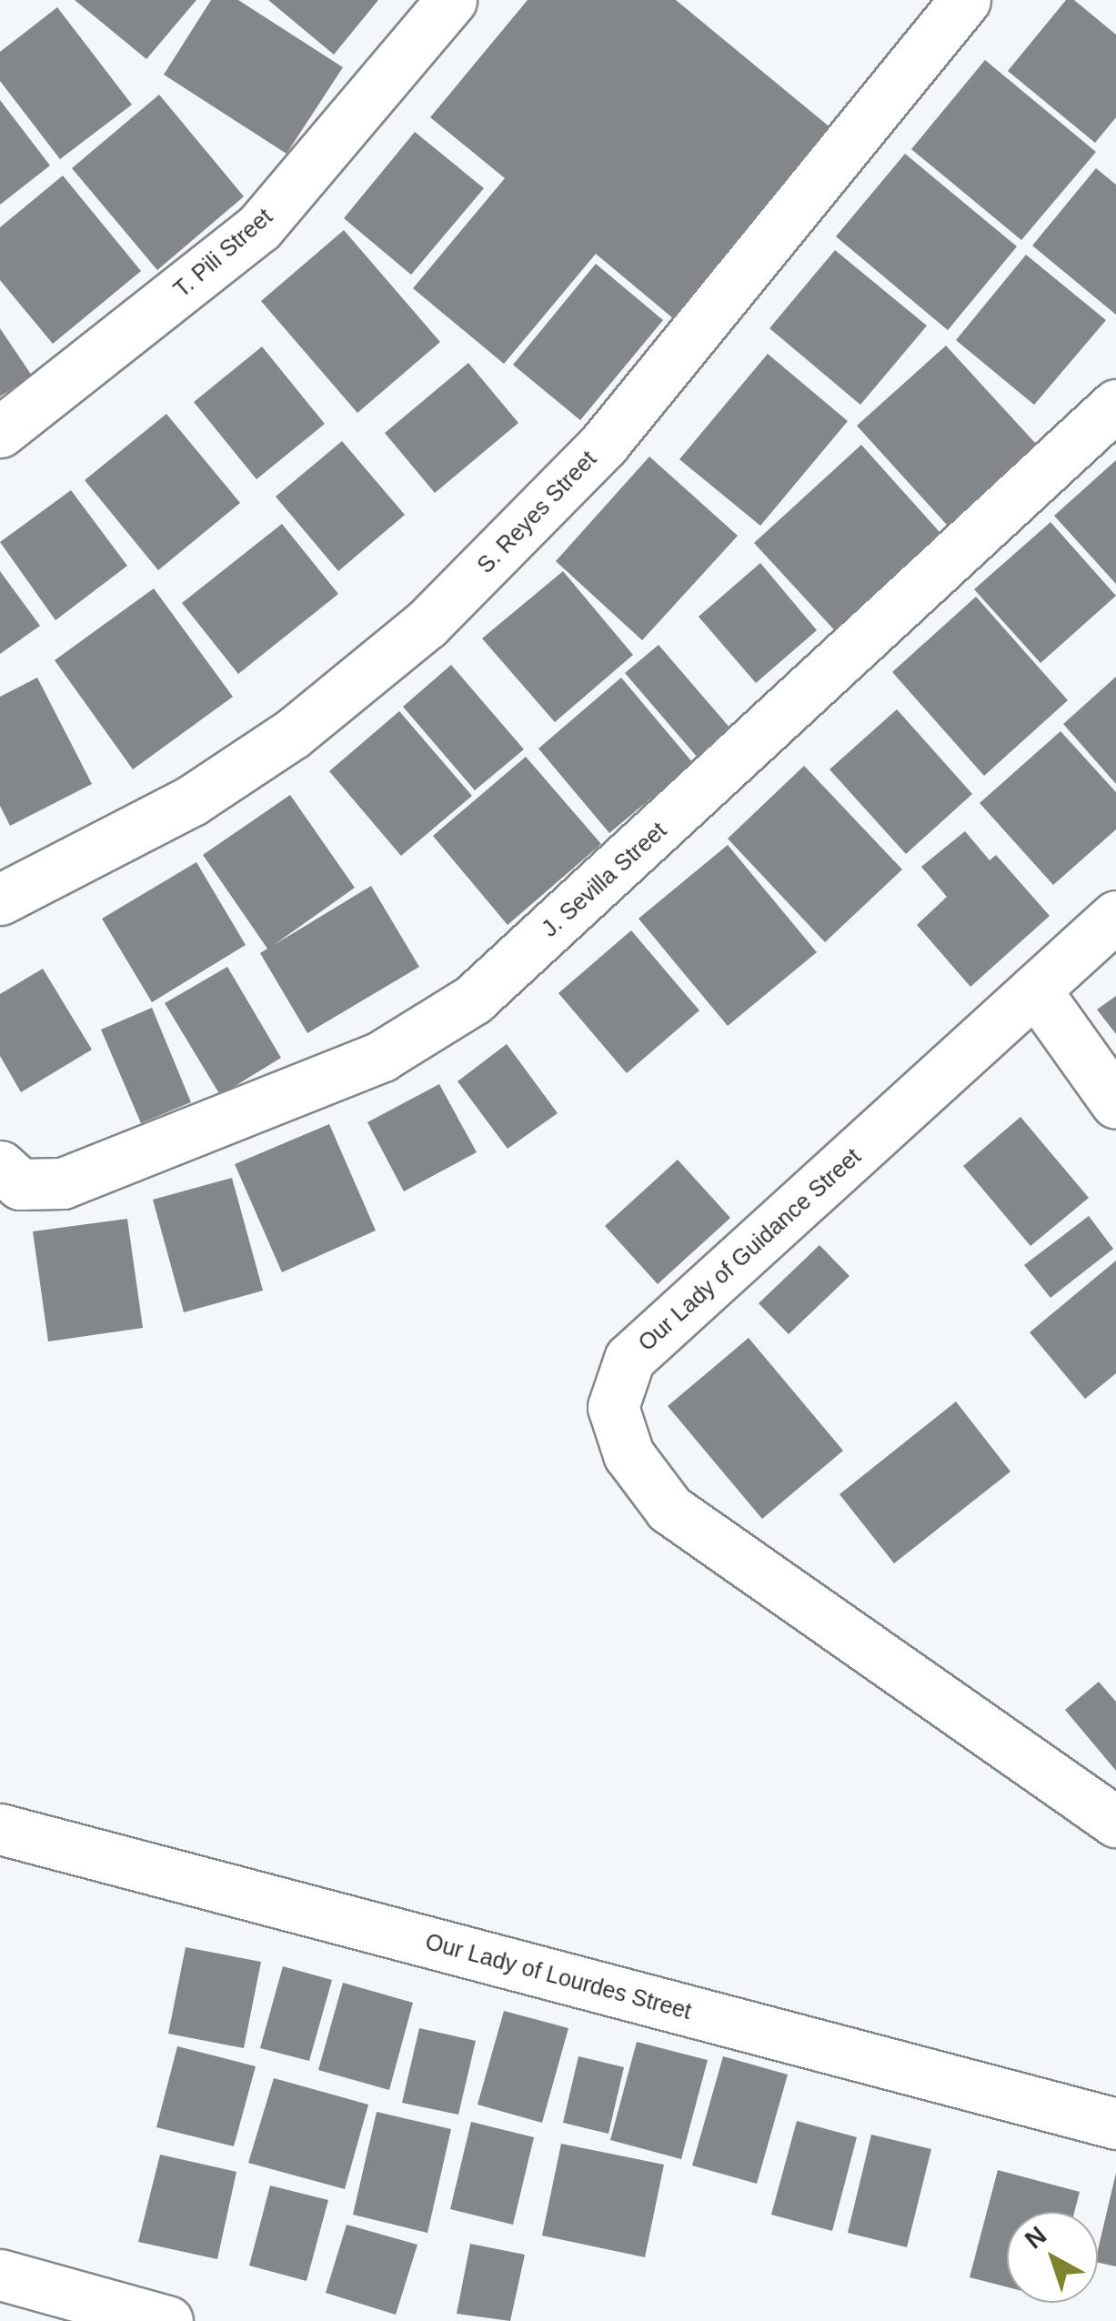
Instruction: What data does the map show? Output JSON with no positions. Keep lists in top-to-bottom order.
{
  "streets": {
    "street": [
      "T. Pili Street",
      "S. Reyes Street",
      "J. Sevilla Street",
      "Our Lady of Guidance Street",
      "Our Lady of Lourdes Street"
    ]
  },
  "north": "top left"
}
